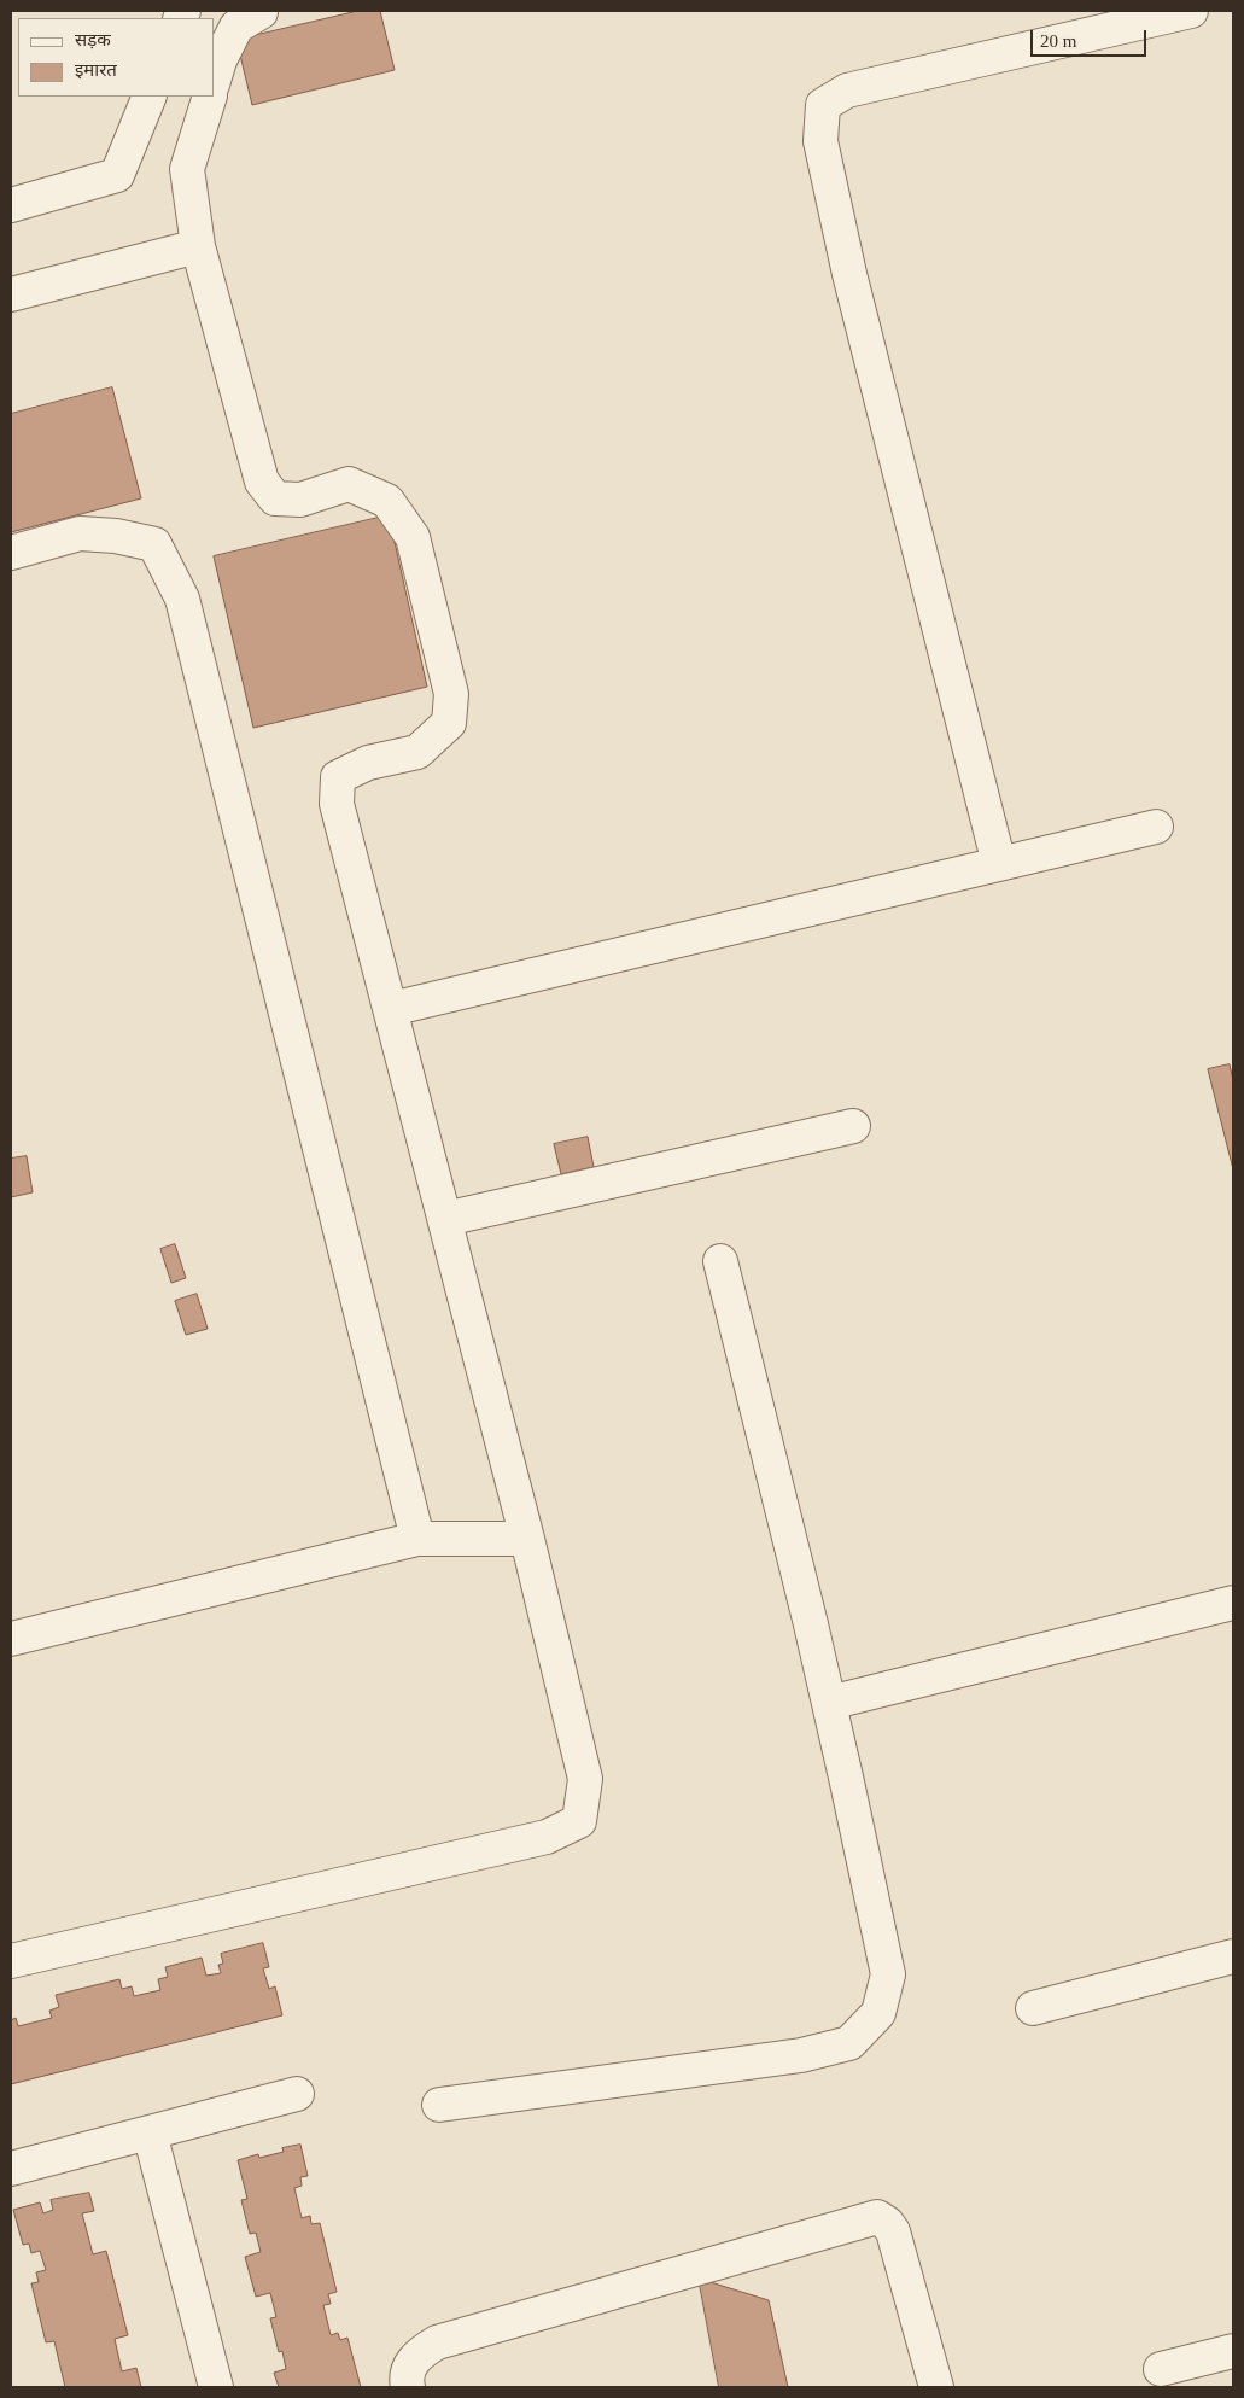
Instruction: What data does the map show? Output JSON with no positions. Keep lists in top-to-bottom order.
{
  "legend": ["सड़क", "इमारत"],
  "scale_bar": "20 m"
}
